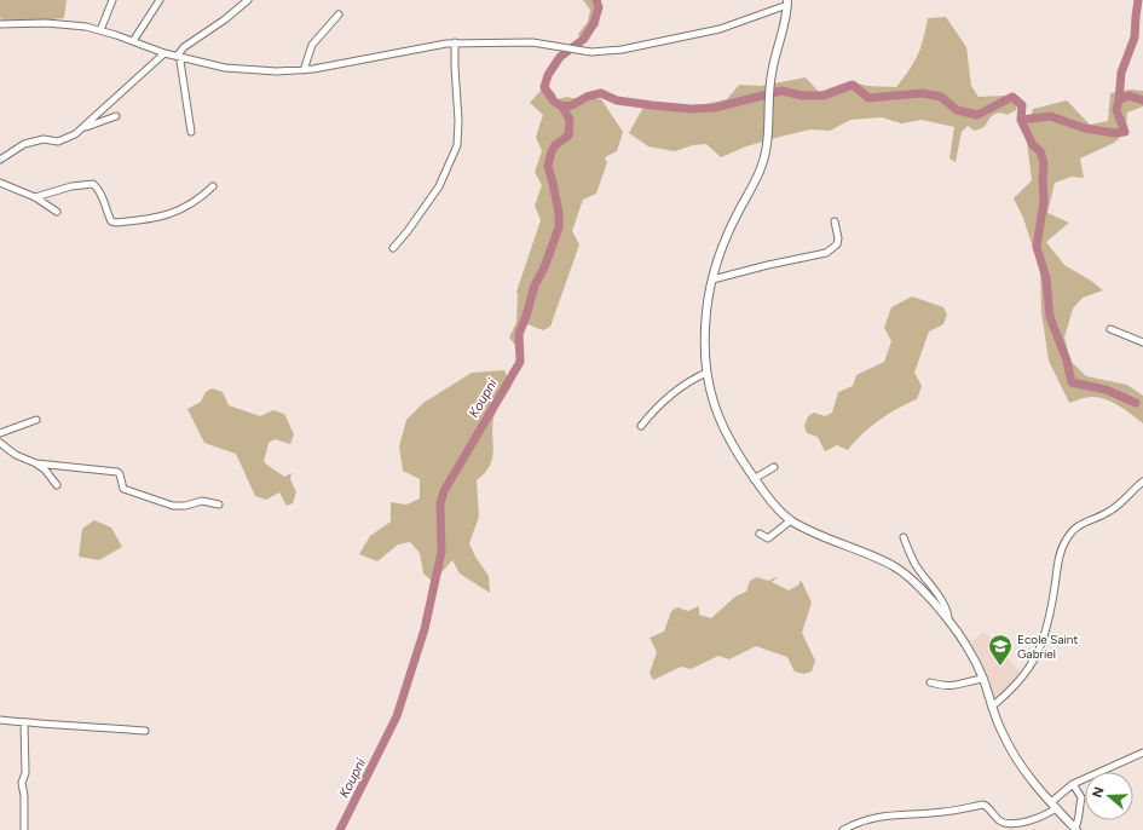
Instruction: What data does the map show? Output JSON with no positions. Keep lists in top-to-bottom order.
{
  "water": ["Koupni"],
  "places": {
    "school or university": ["Ecole Saint Gabriel"]
  },
  "north": "left"
}
